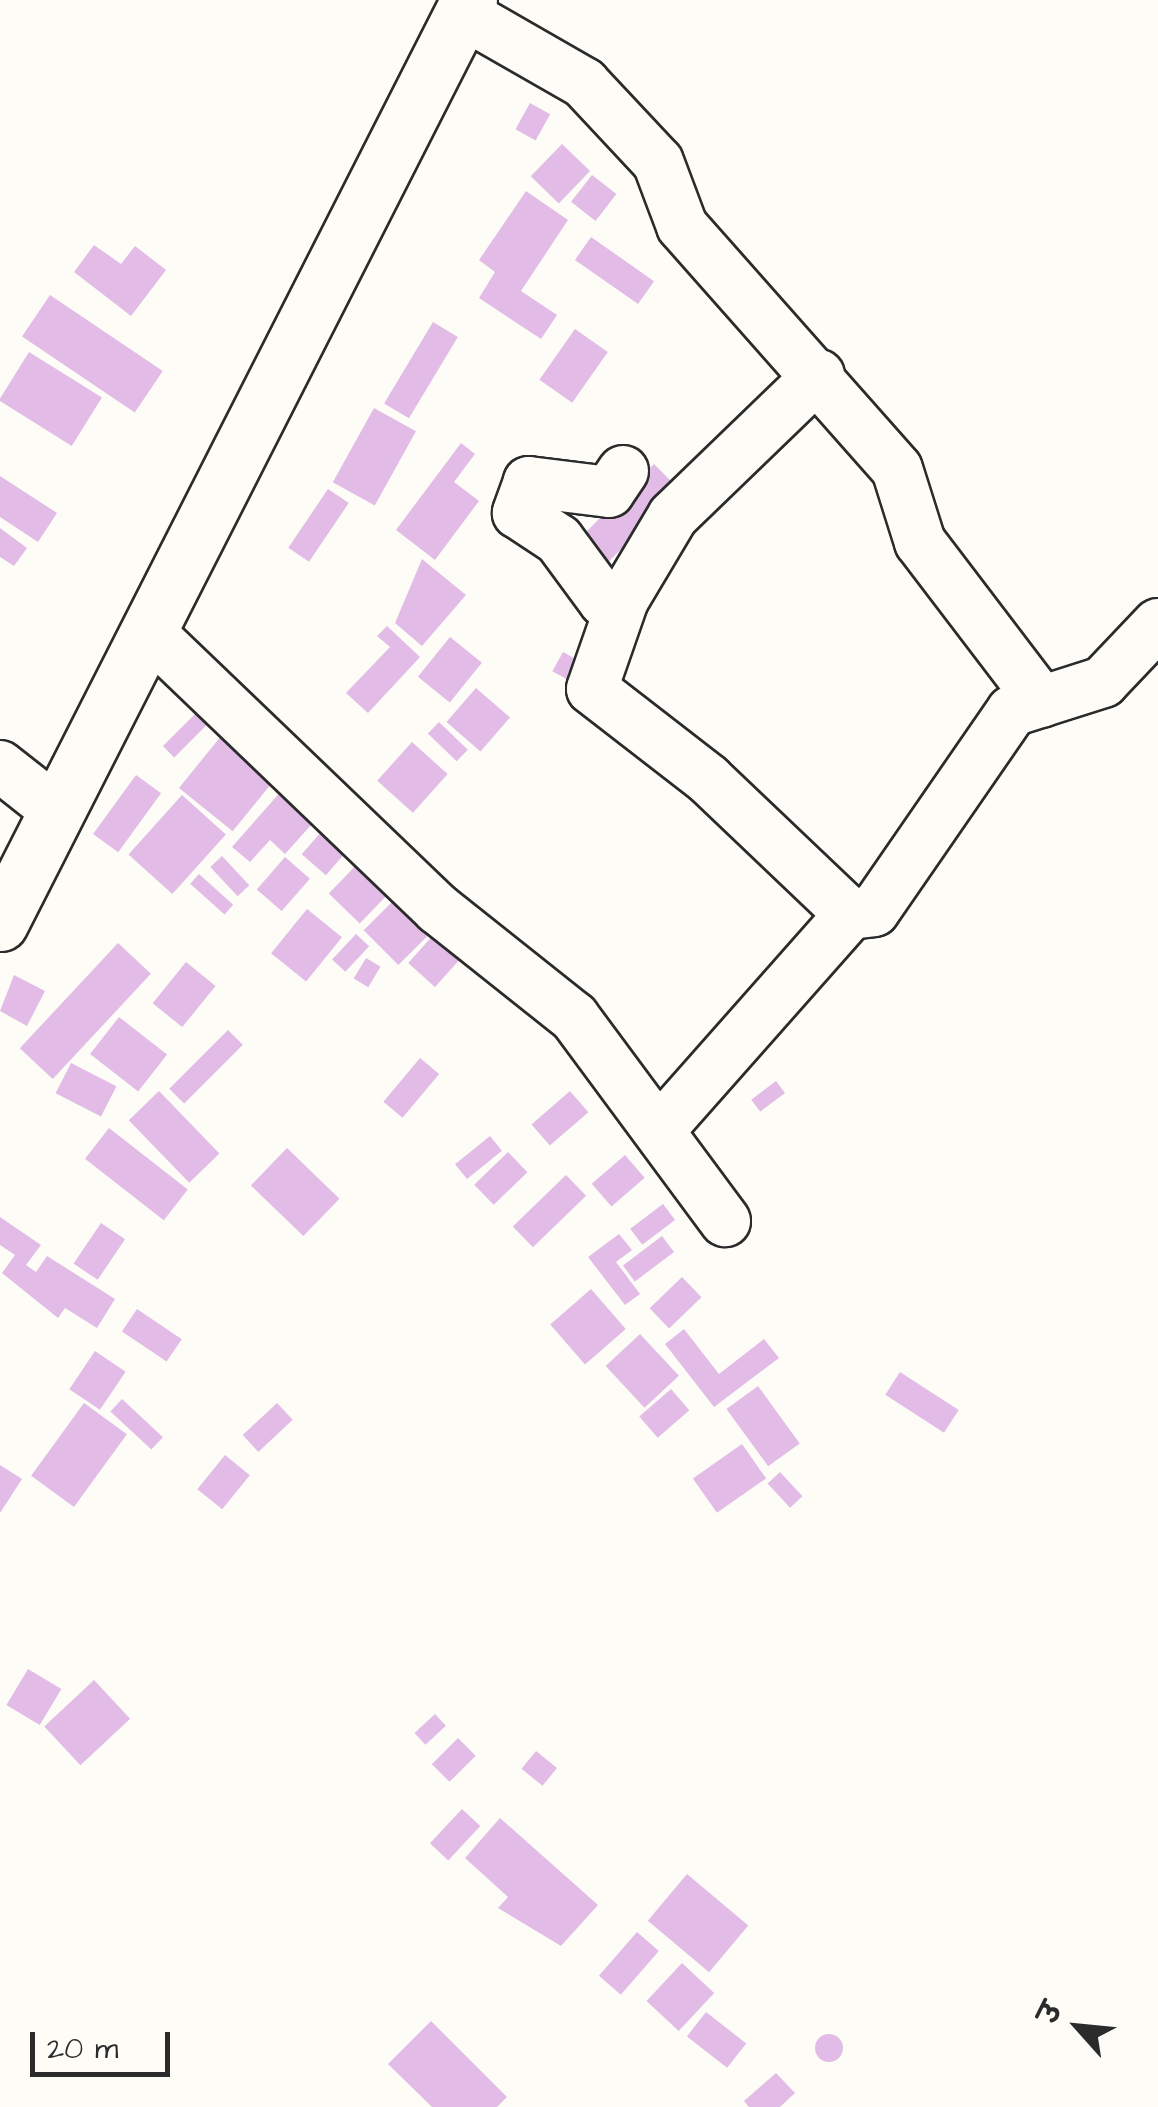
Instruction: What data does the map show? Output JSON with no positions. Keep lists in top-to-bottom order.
{
  "scale_bar": "20 m",
  "north": "top left"
}
